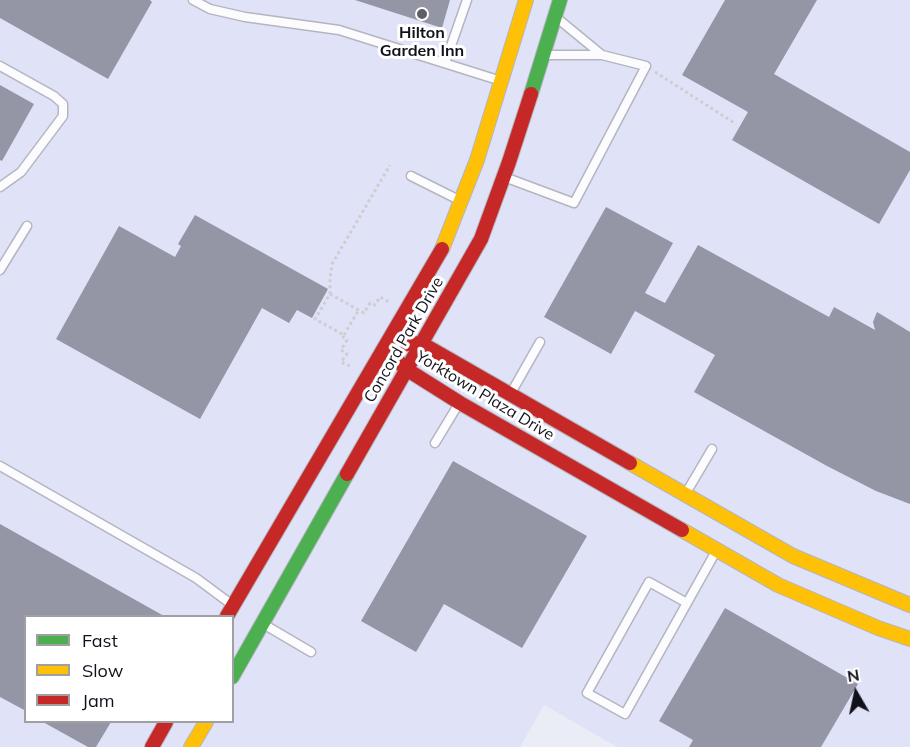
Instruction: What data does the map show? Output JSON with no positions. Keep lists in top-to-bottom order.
{
  "streets": {
    "street": ["Concord Park Drive", "Yorktown Plaza Drive"]
  },
  "crossings": [
    ["Concord Park Drive", "Yorktown Plaza Drive"]
  ],
  "places": ["Hilton Garden Inn"],
  "legend": ["Fast", "Slow", "Jam"],
  "north": "top"
}
